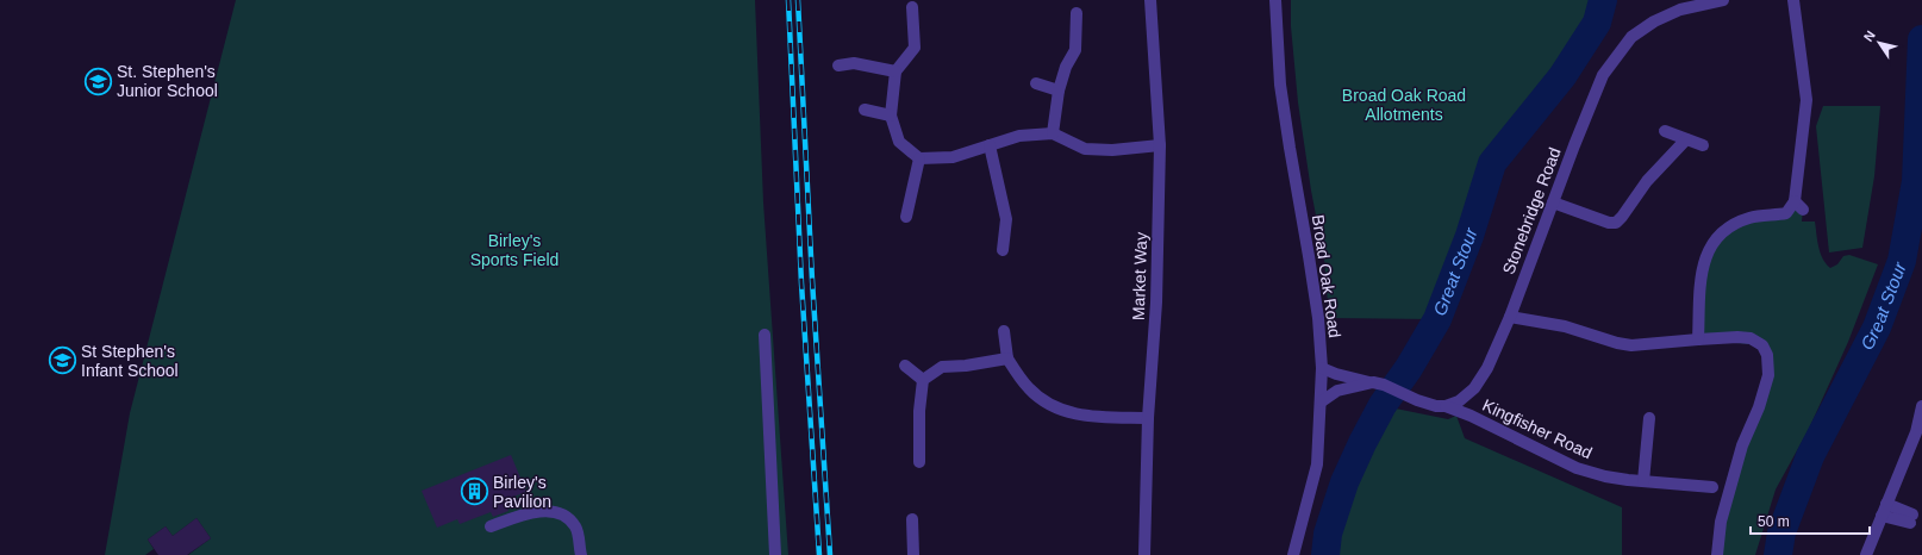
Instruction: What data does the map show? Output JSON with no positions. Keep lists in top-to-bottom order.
{
  "streets": {
    "street": [
      "Stonebridge Road",
      "Market Way",
      "Broad Oak Road",
      "Kingfisher Road"
    ]
  },
  "crossings": [
    ["Stonebridge Road", "Kingfisher Road"]
  ],
  "water": ["Great Stour"],
  "parks": ["Broad Oak Road Allotments", "Birley's Sports Field"],
  "places": {
    "school or university": ["St. Stephen's Junior School", "St Stephen's Infant School"],
    "building": ["Birley's Pavilion"]
  },
  "scale_bar": "50 m",
  "north": "top left"
}
